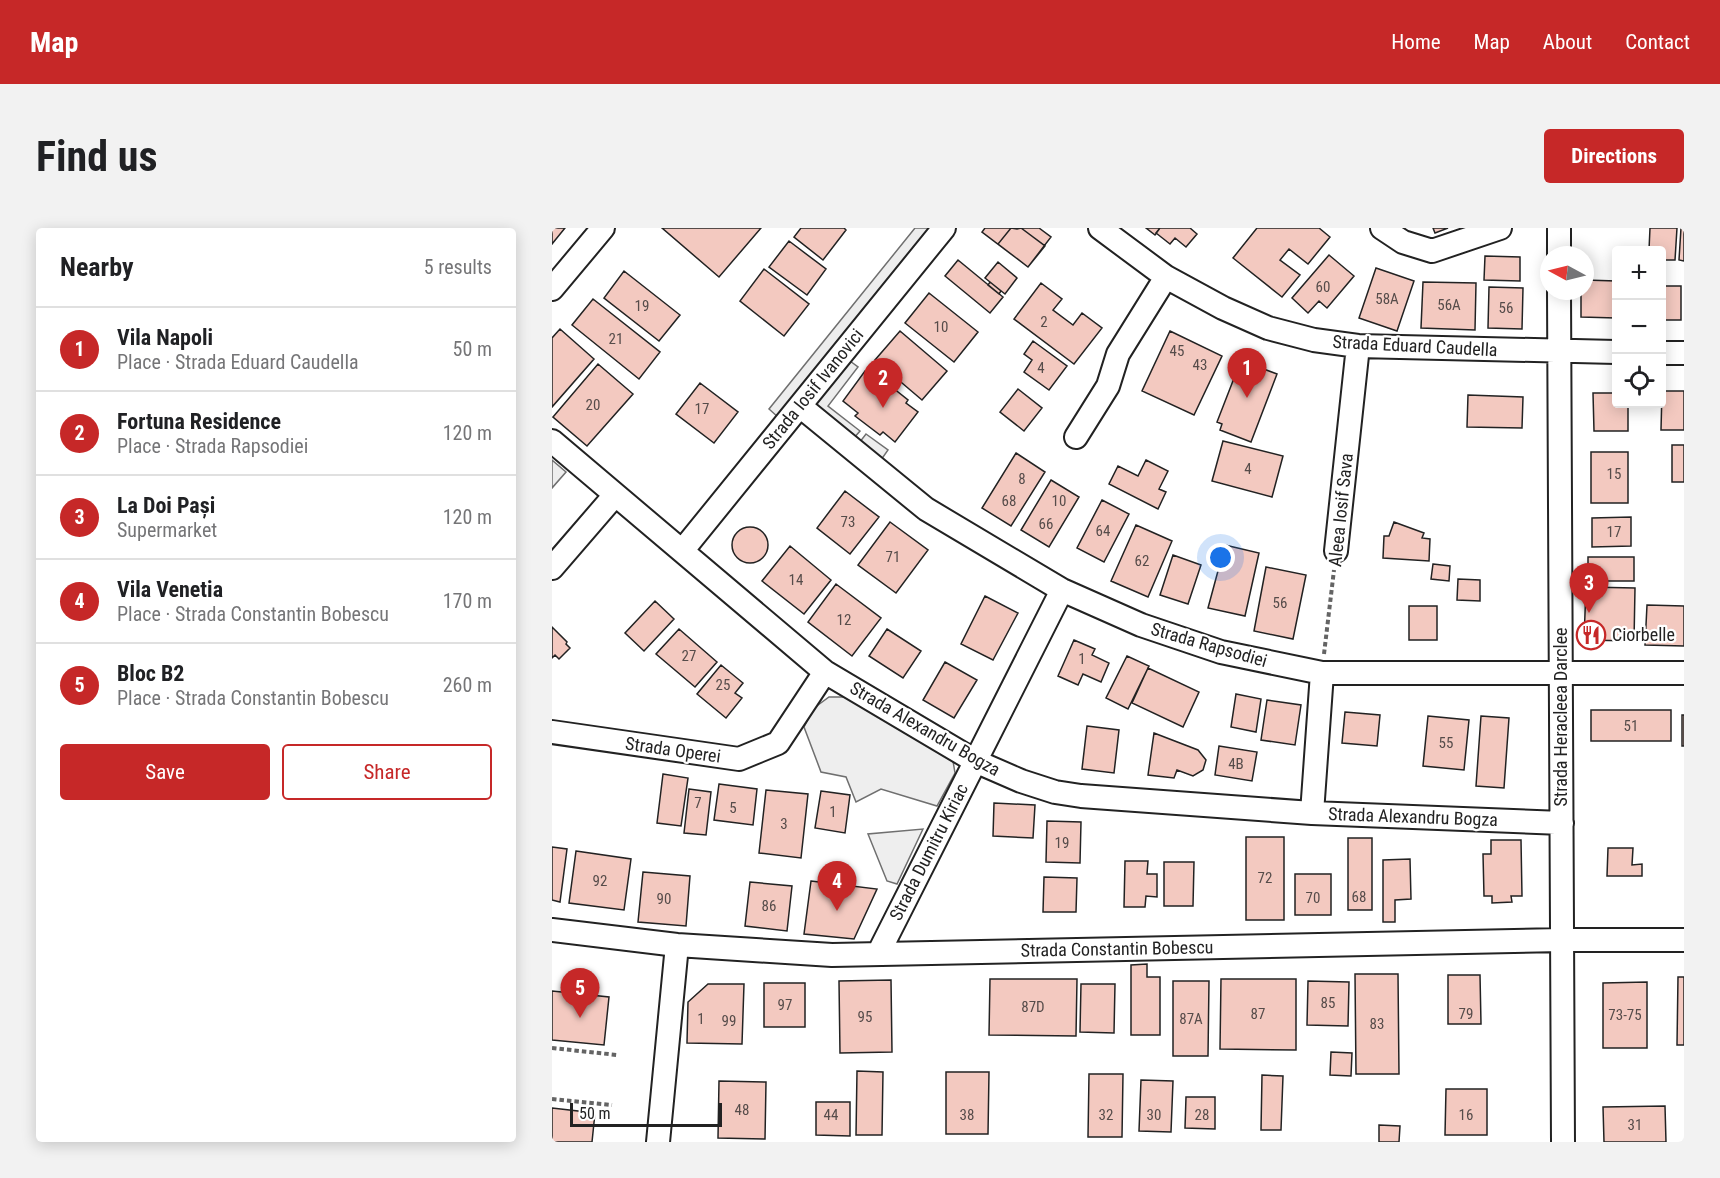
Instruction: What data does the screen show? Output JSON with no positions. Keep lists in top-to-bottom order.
{
  "streets": {
    "street": [
      "Strada Eduard Caudella",
      "Strada Iosif Ivanovici",
      "Aleea Iosif Sava",
      "Strada Rapsodiei",
      "Strada Heracleea Darclee",
      "Strada Alexandru Bogza",
      "Strada Operei",
      "Strada Dumitru Kiriac",
      "Strada Constantin Bobescu"
    ]
  },
  "crossings": [
    ["Strada Eduard Caudella", "Aleea Iosif Sava"],
    ["Strada Eduard Caudella", "Strada Heracleea Darclee"],
    ["Strada Iosif Ivanovici", "Strada Rapsodiei"],
    ["Strada Iosif Ivanovici", "Strada Alexandru Bogza"],
    ["Aleea Iosif Sava", "Strada Rapsodiei"],
    ["Strada Rapsodiei", "Strada Heracleea Darclee"],
    ["Strada Rapsodiei", "Strada Dumitru Kiriac"],
    ["Strada Heracleea Darclee", "Strada Alexandru Bogza"],
    ["Strada Heracleea Darclee", "Strada Constantin Bobescu"],
    ["Strada Alexandru Bogza", "Strada Operei"],
    ["Strada Alexandru Bogza", "Strada Dumitru Kiriac"],
    ["Strada Dumitru Kiriac", "Strada Constantin Bobescu"]
  ],
  "places": {
    "restaurant": ["Ciorbelle"]
  },
  "house_numbers": [
    "60",
    "58A",
    "56A",
    "19",
    "56",
    "2",
    "10",
    "21",
    "45",
    "43",
    "4",
    "20",
    "17",
    "4",
    "15",
    "8",
    "68",
    "10",
    "73",
    "66",
    "64",
    "17",
    "71",
    "62",
    "14",
    "56",
    "12",
    "27",
    "1",
    "25",
    "51",
    "55",
    "4B",
    "7",
    "5",
    "1",
    "3",
    "19",
    "72",
    "92",
    "68",
    "70",
    "90",
    "86",
    "85",
    "97",
    "87D",
    "87",
    "79",
    "73-75",
    "95",
    "1",
    "87A",
    "99",
    "83",
    "48",
    "44",
    "38",
    "32",
    "30",
    "28",
    "16",
    "31"
  ],
  "scale_bar": "50 m",
  "north": "left",
  "page": {
    "header": "Map",
    "nav": [
      "Home",
      "Map",
      "About",
      "Contact"
    ],
    "buttons": [
      "Directions",
      ["Save", "Share"]
    ],
    "title": "Find us",
    "heading": ["Nearby", "5 results"],
    "map_buttons": ["+", "−"],
    "list": [
      {
        "mark": "1",
        "name": "Vila Napoli",
        "note": "Place · Strada Eduard Caudella",
        "value": "50 m"
      },
      {
        "mark": "2",
        "name": "Fortuna Residence",
        "note": "Place · Strada Rapsodiei",
        "value": "120 m"
      },
      {
        "mark": "3",
        "name": "La Doi Pași",
        "note": "Supermarket",
        "value": "120 m"
      },
      {
        "mark": "4",
        "name": "Vila Venetia",
        "note": "Place · Strada Constantin Bobescu",
        "value": "170 m"
      },
      {
        "mark": "5",
        "name": "Bloc B2",
        "note": "Place · Strada Constantin Bobescu",
        "value": "260 m"
      }
    ],
    "pins": [
      "1",
      "2",
      "3",
      "4",
      "5"
    ],
    "scale": "50 m"
  }
}
